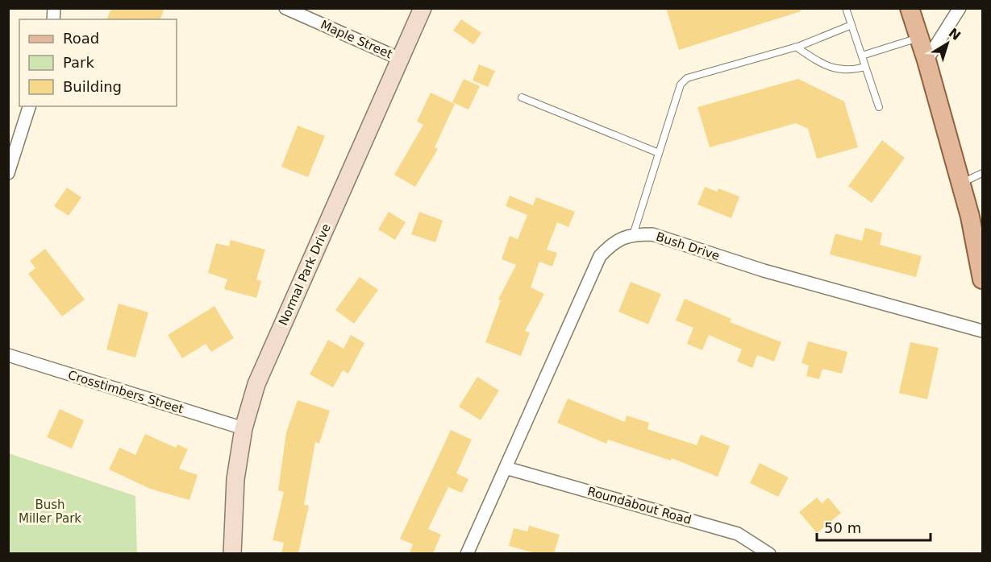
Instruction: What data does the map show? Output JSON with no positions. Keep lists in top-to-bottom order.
{
  "streets": {
    "street": [
      "Maple Street",
      "Bush Drive",
      "Normal Park Drive",
      "Crosstimbers Street",
      "Roundabout Road"
    ]
  },
  "crossings": [
    ["Maple Street", "Normal Park Drive"],
    ["Bush Drive", "Roundabout Road"],
    ["Normal Park Drive", "Crosstimbers Street"]
  ],
  "parks": ["Bush Miller Park"],
  "legend": ["Road", "Park", "Building"],
  "scale_bar": "50 m",
  "north": "top right"
}
